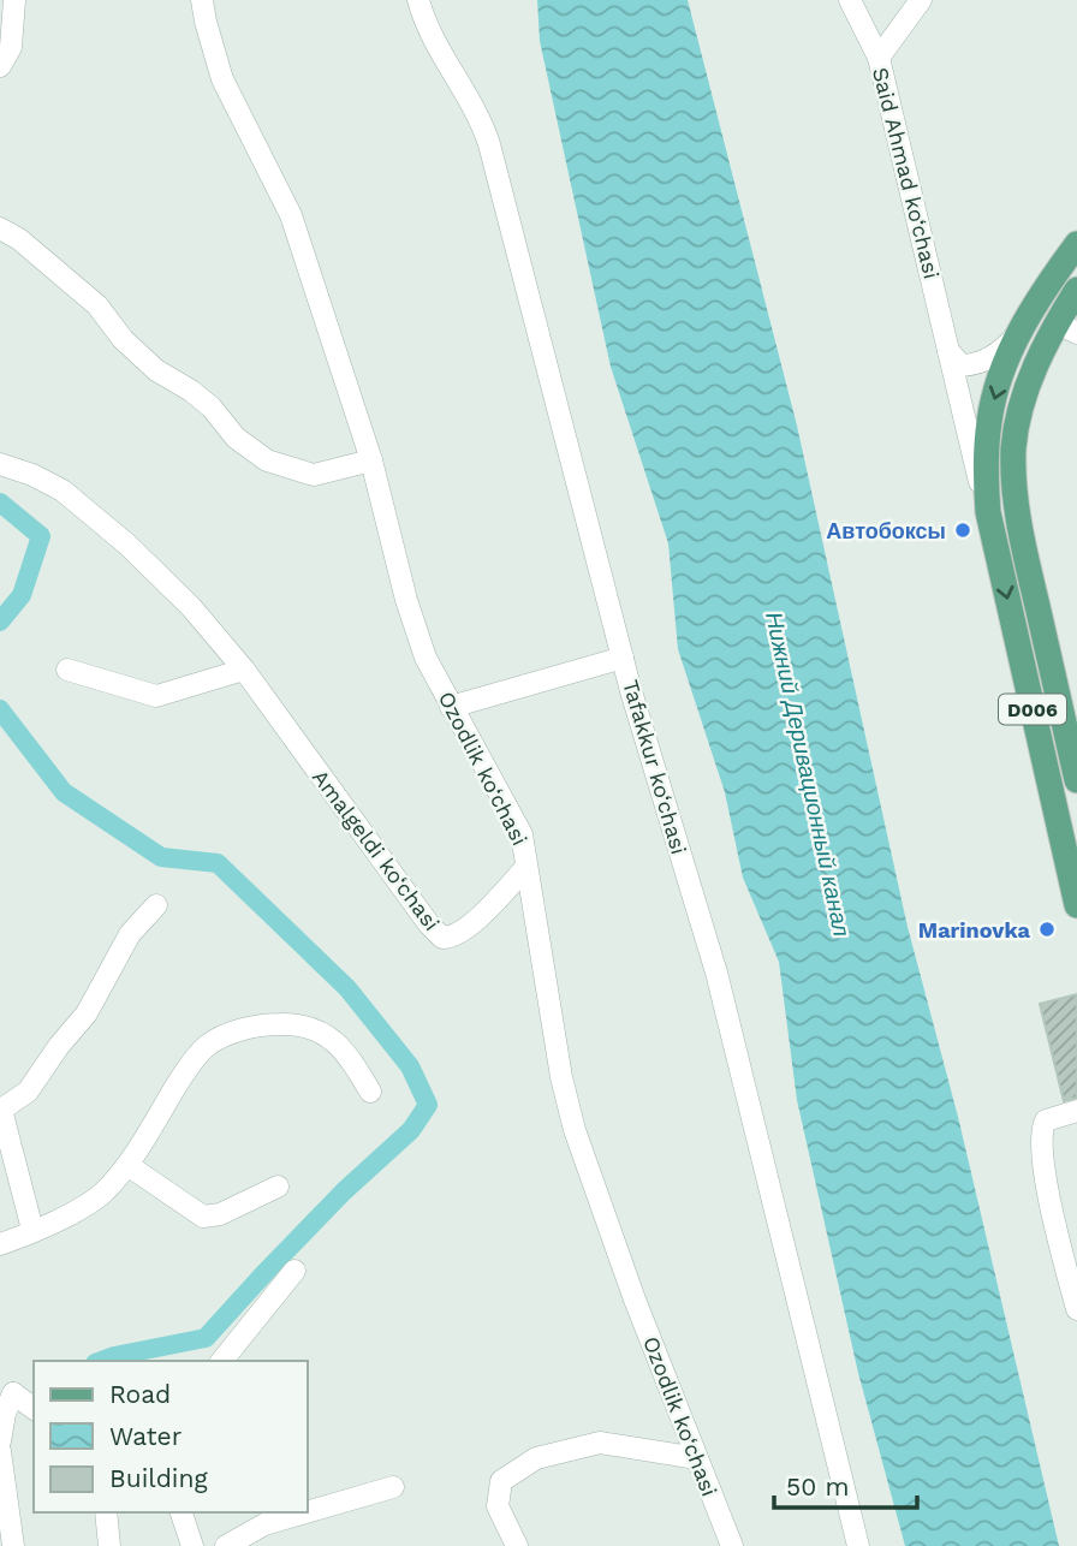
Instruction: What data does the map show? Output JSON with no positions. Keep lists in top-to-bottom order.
{
  "streets": {
    "main road": ["D006"],
    "street": [
      "Said Ahmad ko‘chasi",
      "Tafakkur ko‘chasi",
      "Ozodlik ko‘chasi",
      "Amalgeldi ko‘chasi"
    ]
  },
  "crossings": [
    ["Said Ahmad ko‘chasi", "D006"],
    ["Ozodlik ko‘chasi", "Amalgeldi ko‘chasi"]
  ],
  "water": ["Нижний Деривационный канал"],
  "places": ["Автобоксы", "Marinovka"],
  "legend": ["Road", "Water", "Building"],
  "scale_bar": "50 m"
}
